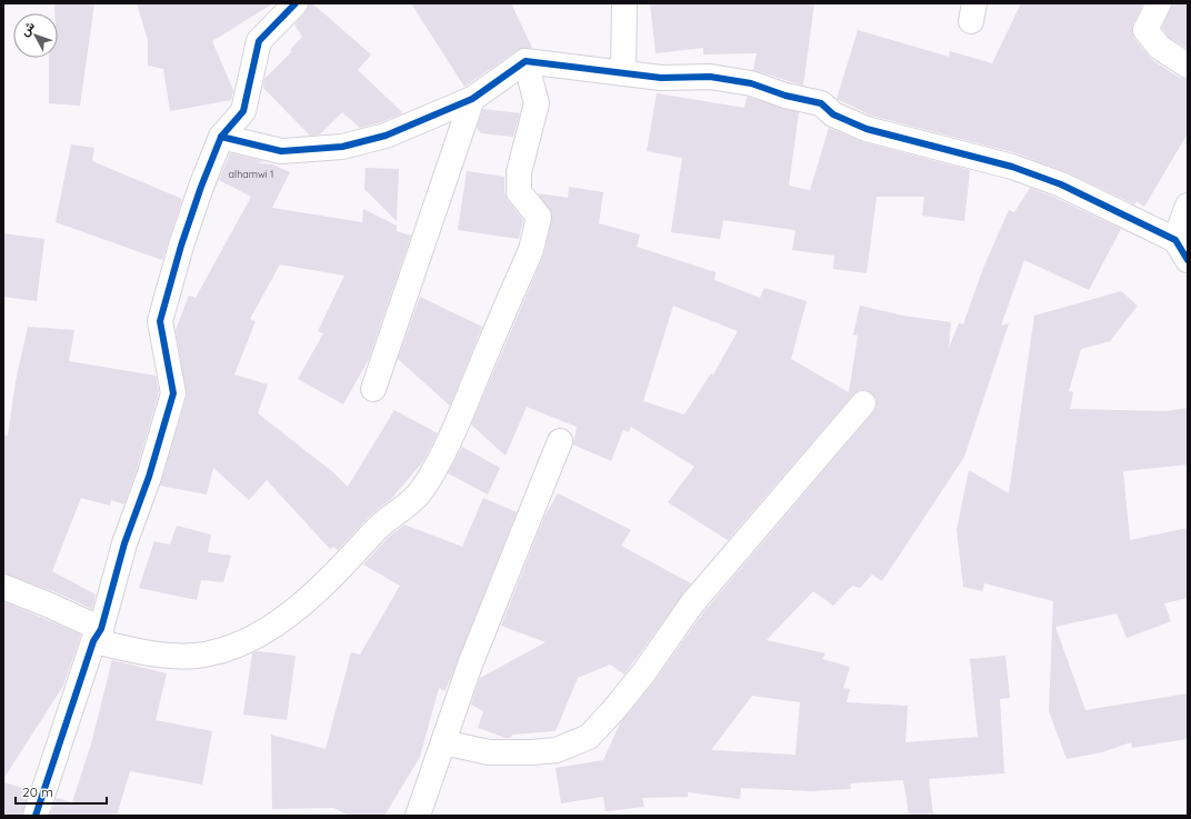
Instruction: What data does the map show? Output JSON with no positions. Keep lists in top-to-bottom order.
{
  "house_numbers": ["alhamwi 1"],
  "scale_bar": "20 m",
  "north": "top left"
}
